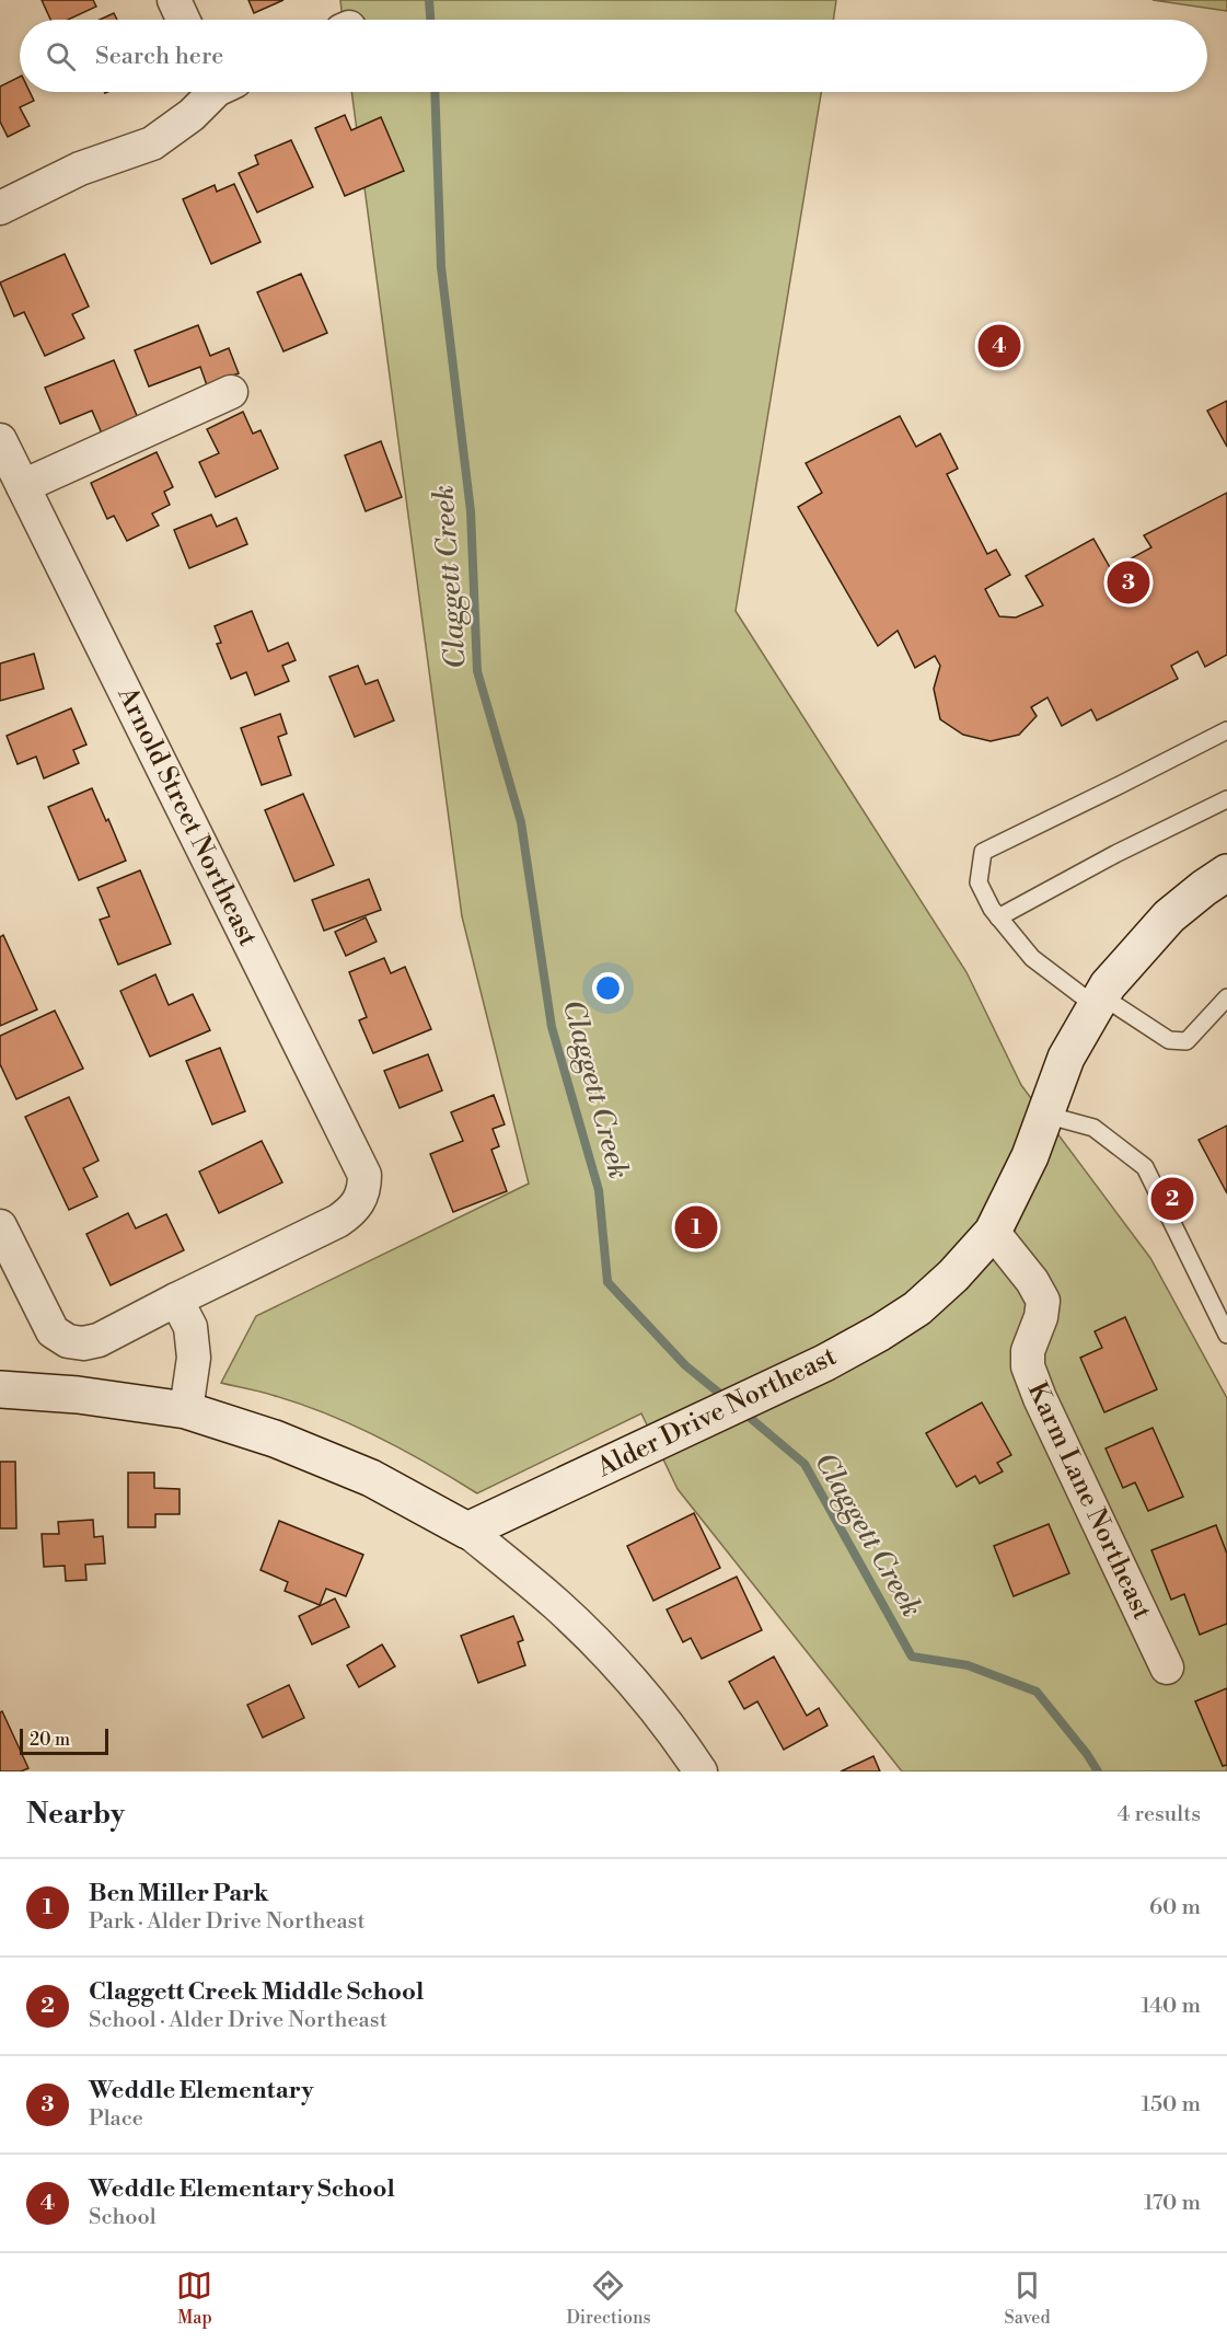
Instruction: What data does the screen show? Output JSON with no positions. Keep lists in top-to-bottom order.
{
  "streets": {
    "street": ["Arnold Street Northeast", "Alder Drive Northeast", "Karm Lane Northeast"]
  },
  "crossings": [
    ["Alder Drive Northeast", "Karm Lane Northeast"]
  ],
  "water": ["Claggett Creek"],
  "scale_bar": "20 m",
  "page": {
    "search": "Search here",
    "pins": [
      "4",
      "3",
      "2",
      "1"
    ],
    "scale": "20 m",
    "heading": ["Nearby", "4 results"],
    "list": [
      {
        "mark": "1",
        "name": "Ben Miller Park",
        "note": "Park · Alder Drive Northeast",
        "value": "60 m"
      },
      {
        "mark": "2",
        "name": "Claggett Creek Middle School",
        "note": "School · Alder Drive Northeast",
        "value": "140 m"
      },
      {
        "mark": "3",
        "name": "Weddle Elementary",
        "note": "Place",
        "value": "150 m"
      },
      {
        "mark": "4",
        "name": "Weddle Elementary School",
        "note": "School",
        "value": "170 m"
      }
    ],
    "nav": ["Map", "Directions", "Saved"]
  }
}
